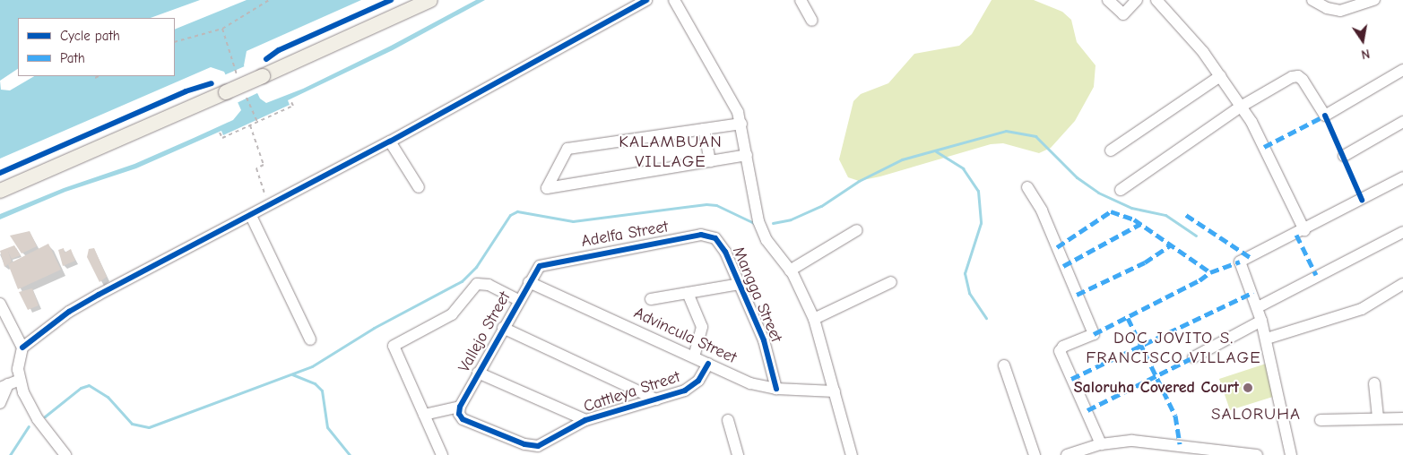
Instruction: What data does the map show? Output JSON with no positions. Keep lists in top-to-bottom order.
{
  "streets": {
    "street": [
      "Adelfa Street",
      "Mangga Street",
      "Vallejo Street",
      "Advincula Street",
      "Cattleya Street"
    ]
  },
  "crossings": [
    ["Adelfa Street", "Mangga Street"],
    ["Adelfa Street", "Vallejo Street"],
    ["Mangga Street", "Advincula Street"],
    ["Vallejo Street", "Advincula Street"],
    ["Vallejo Street", "Cattleya Street"],
    ["Advincula Street", "Cattleya Street"]
  ],
  "districts": ["KALAMBUAN VILLAGE", "DOC JOVITO S. FRANCISCO VILLAGE", "SALORUHA"],
  "places": ["Saloruha Covered Court"],
  "legend": ["Cycle path", "Path"],
  "north": "bottom"
}
